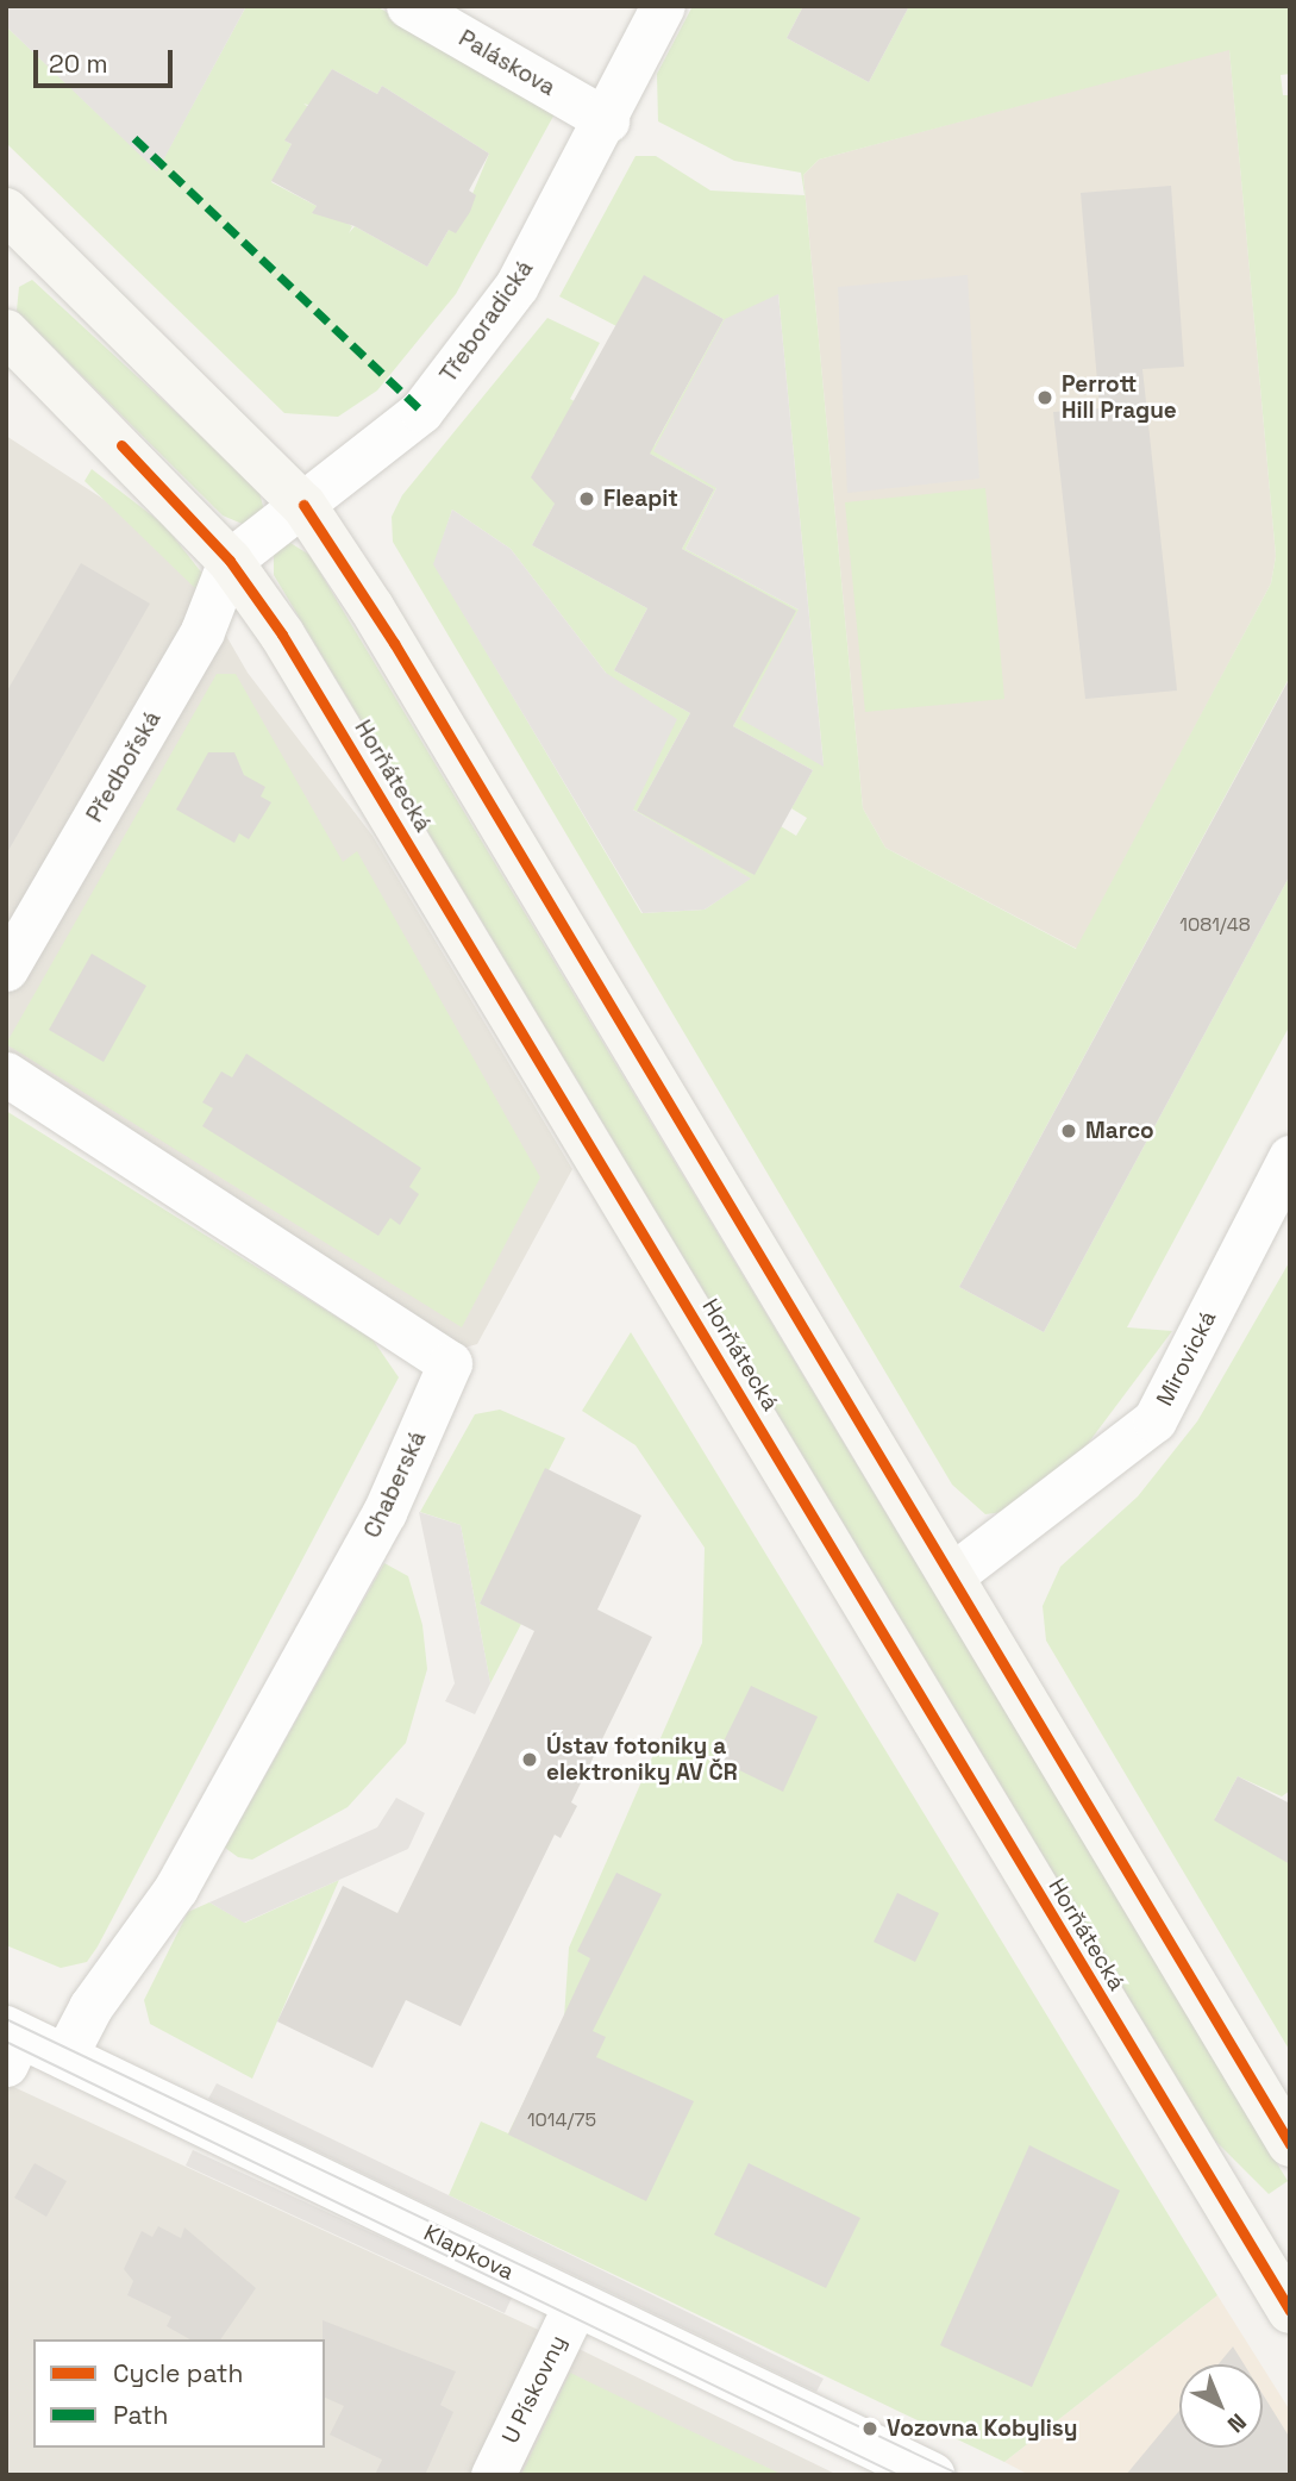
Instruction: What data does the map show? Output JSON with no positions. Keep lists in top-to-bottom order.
{
  "streets": {
    "main road": ["Horňátecká"],
    "street": [
      "Paláskova",
      "Třeboradická",
      "Předbořská",
      "Mirovická",
      "Chaberská",
      "Klapkova",
      "U Pískovny"
    ]
  },
  "crossings": [
    ["Paláskova", "Třeboradická"],
    ["Třeboradická", "Předbořská"],
    ["Třeboradická", "Horňátecká"],
    ["Předbořská", "Horňátecká"],
    ["Chaberská", "Klapkova"],
    ["Klapkova", "U Pískovny"]
  ],
  "places": [
    "Perrott Hill Prague",
    "Fleapit",
    "Marco",
    "Ústav fotoniky a elektroniky AV ČR",
    "Vozovna Kobylisy"
  ],
  "house_numbers": ["1081/48", "1014/75"],
  "legend": ["Cycle path", "Path"],
  "scale_bar": "20 m",
  "north": "bottom right"
}
